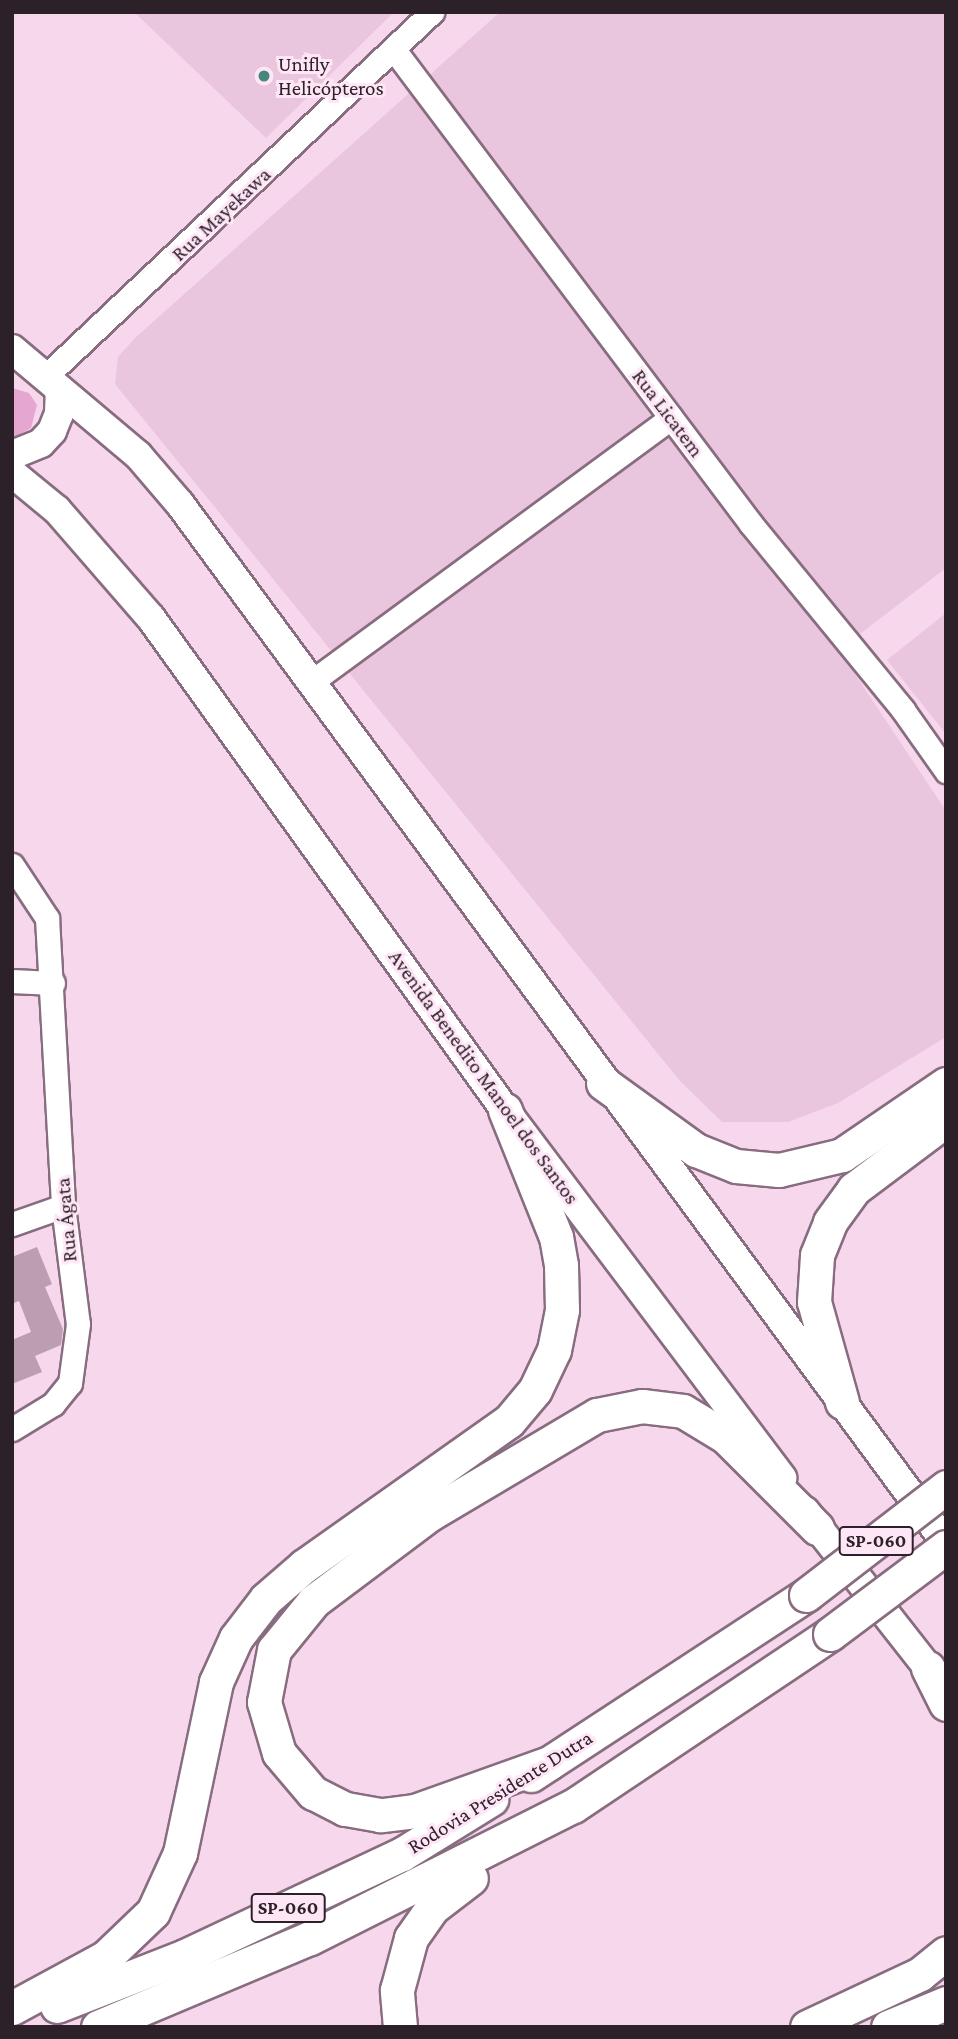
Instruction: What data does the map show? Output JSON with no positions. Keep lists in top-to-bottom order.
{
  "streets": {
    "highway": ["SP-060", "Rodovia Presidente Dutra"],
    "main road": ["Avenida Benedito Manoel dos Santos"],
    "street": ["Rua Mayekawa", "Rua Licatem", "Rua Ágata"]
  },
  "crossings": [
    ["Rua Mayekawa", "Rua Licatem"]
  ],
  "places": ["Unifly Helicópteros"]
}
